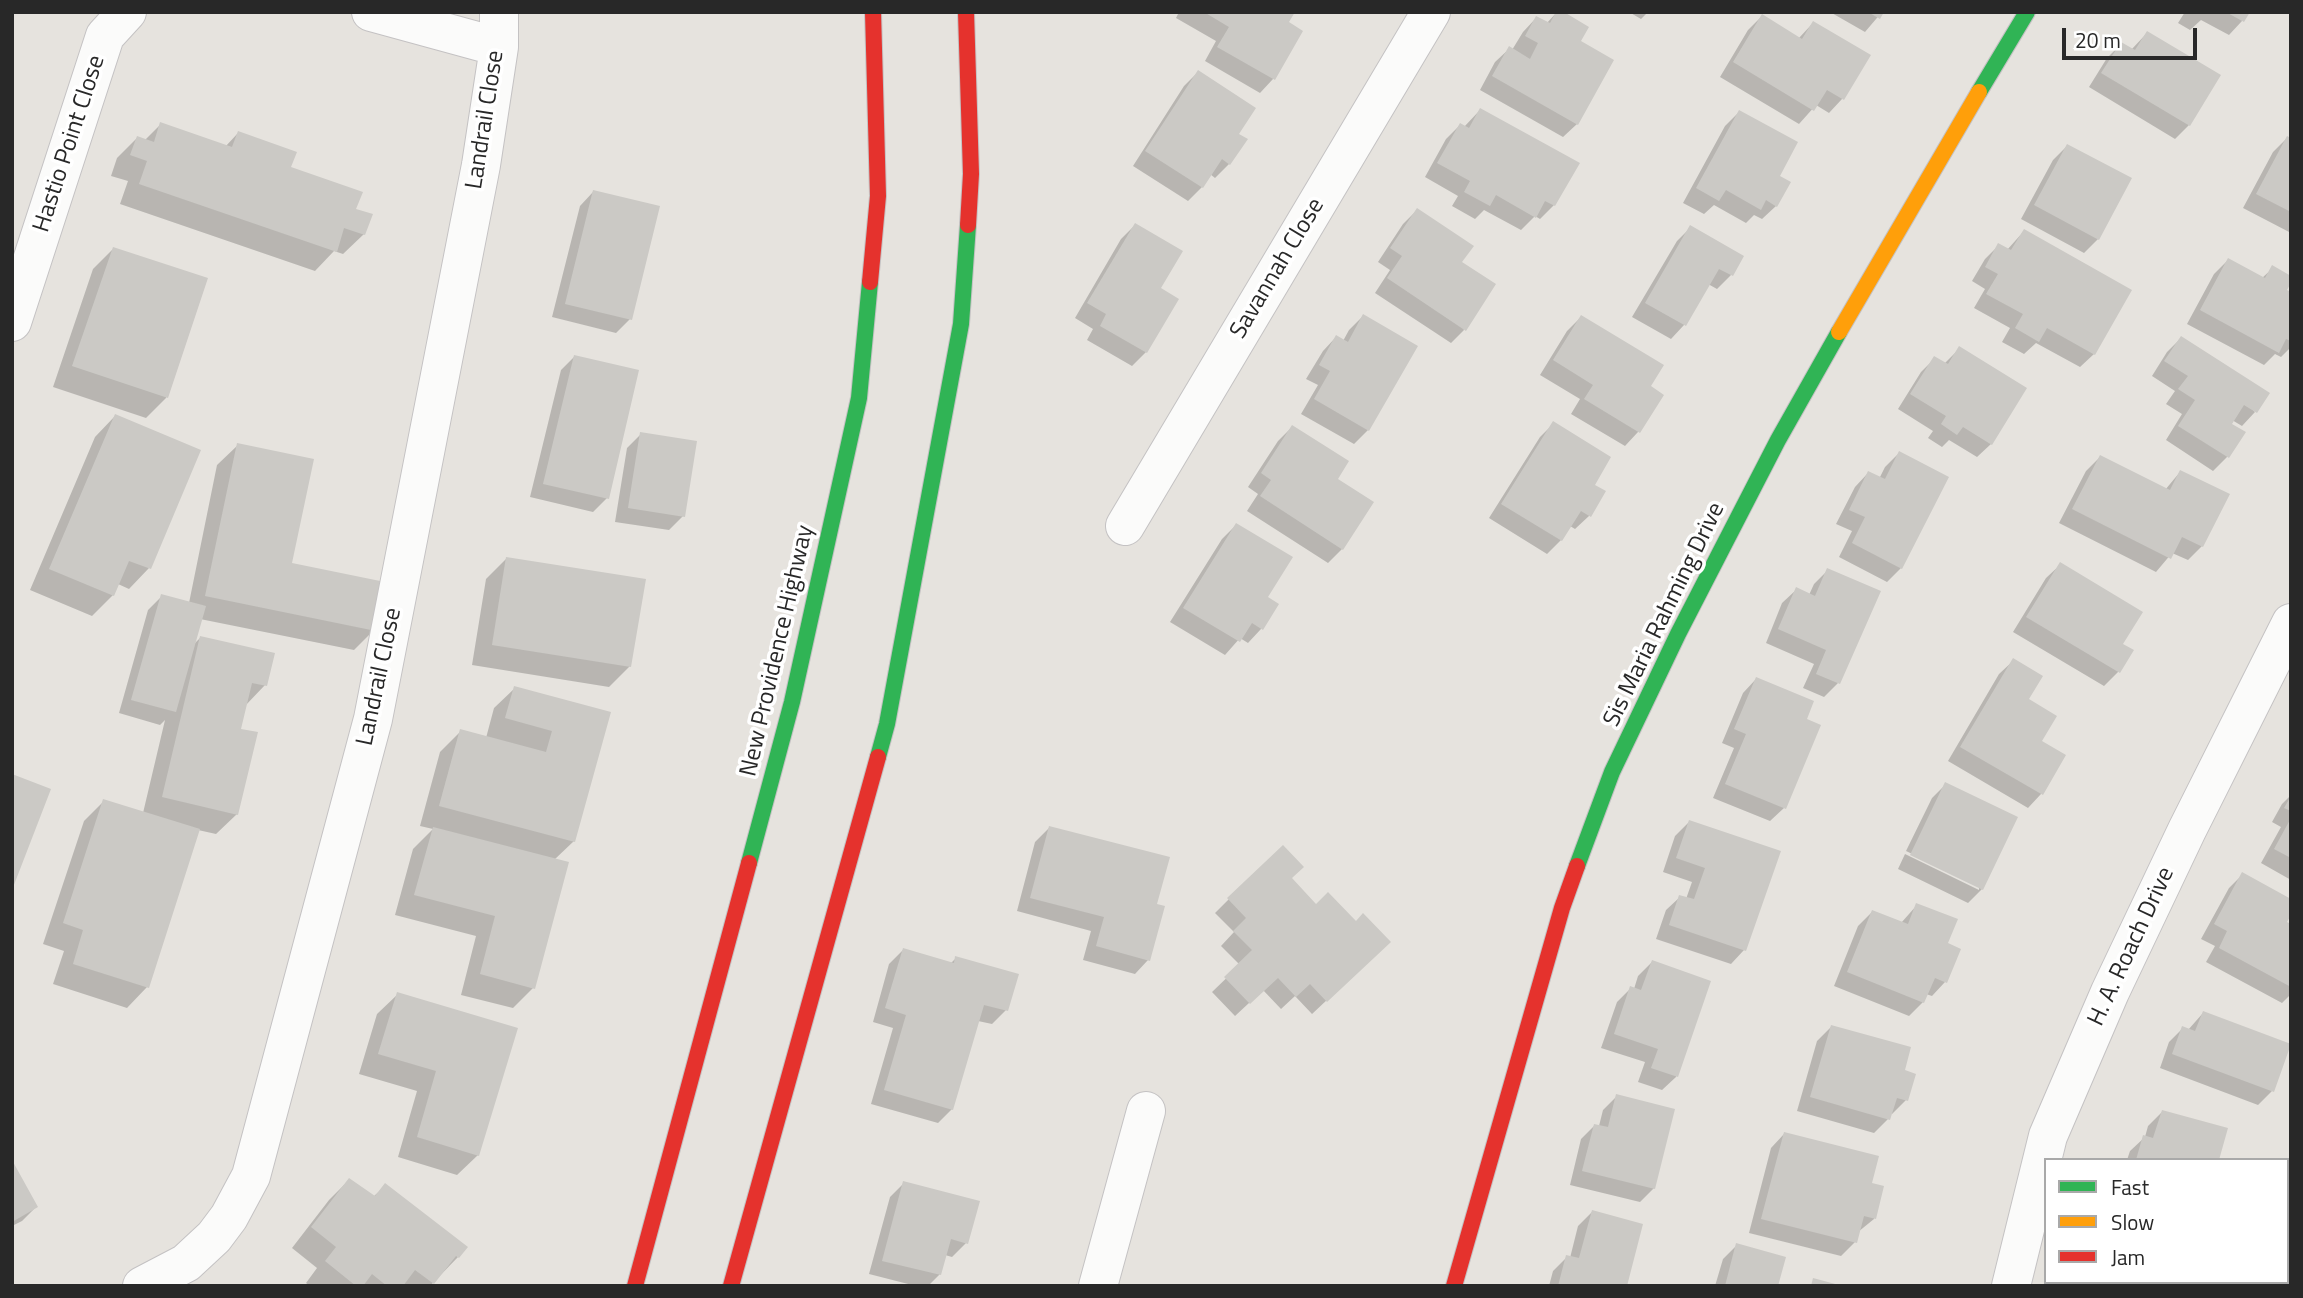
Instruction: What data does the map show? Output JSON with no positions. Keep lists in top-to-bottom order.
{
  "streets": {
    "main road": ["Sis Maria Rahming Drive", "New Providence Highway"],
    "street": [
      "Landrail Close",
      "Hastio Point Close",
      "Savannah Close",
      "H. A. Roach Drive"
    ]
  },
  "legend": ["Fast", "Slow", "Jam"],
  "scale_bar": "20 m"
}
